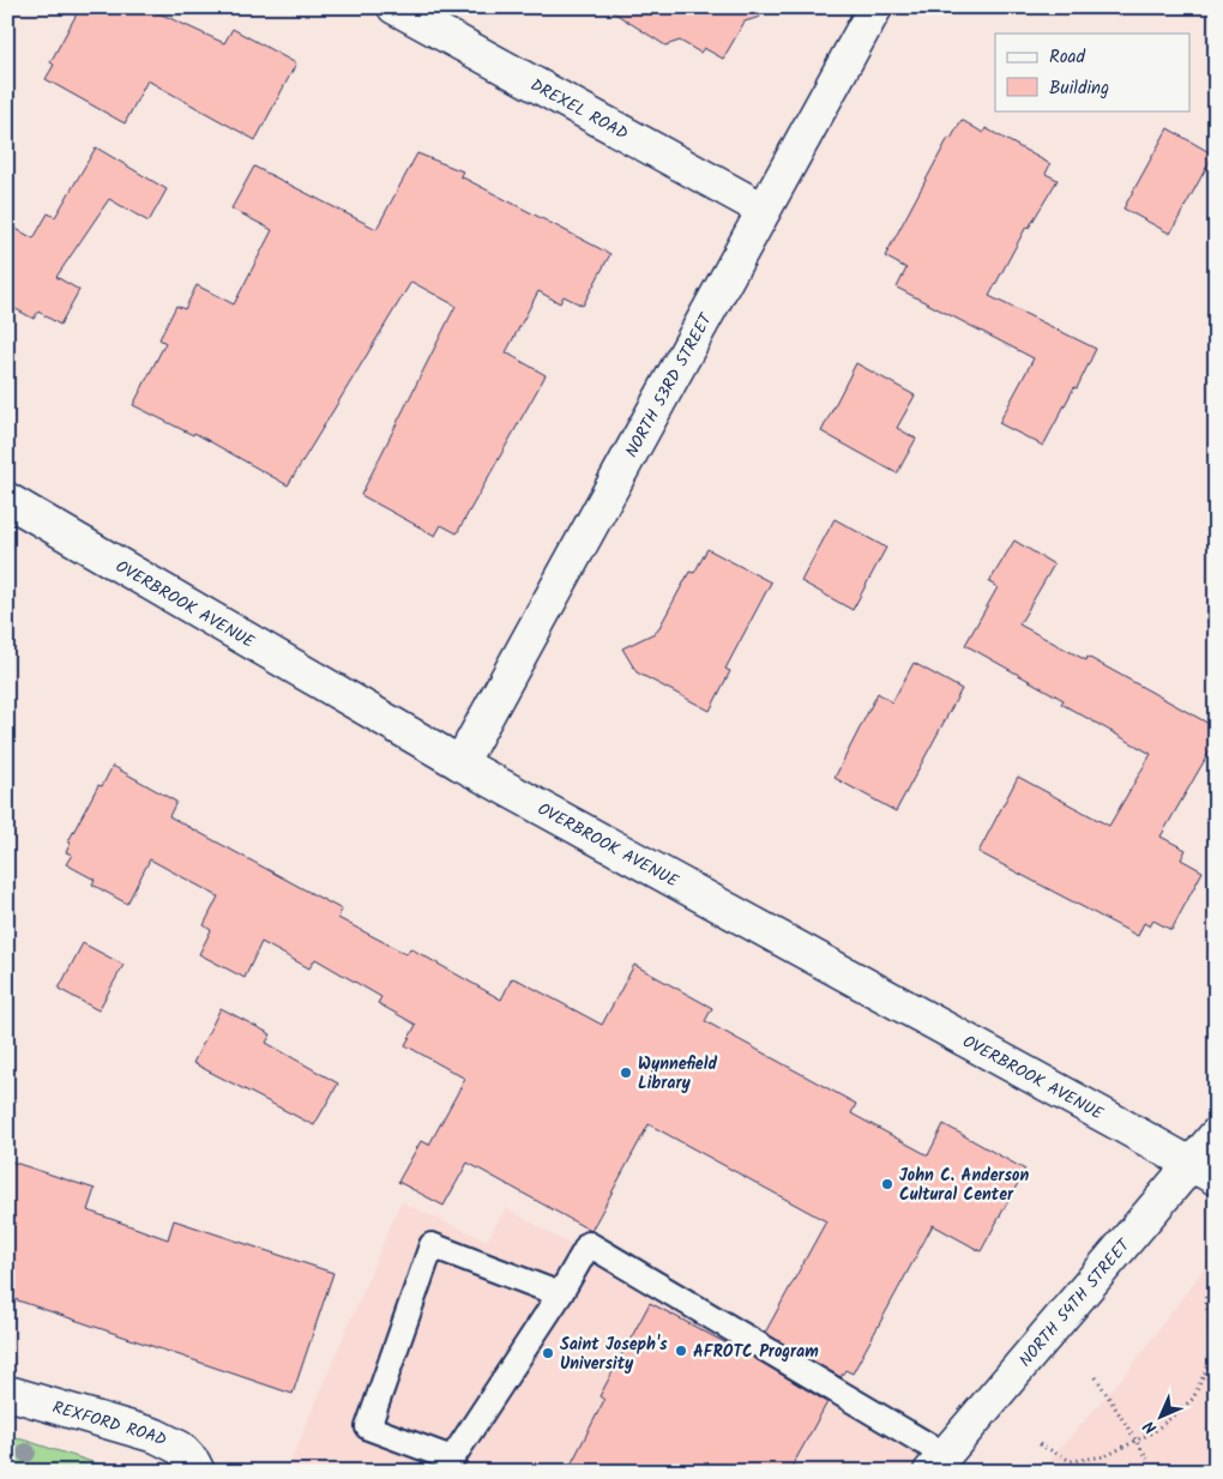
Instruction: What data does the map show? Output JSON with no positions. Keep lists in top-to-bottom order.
{
  "streets": {
    "street": [
      "DREXEL ROAD",
      "NORTH 53RD STREET",
      "OVERBROOK AVENUE",
      "NORTH 54TH STREET",
      "REXFORD ROAD"
    ]
  },
  "crossings": [
    ["DREXEL ROAD", "NORTH 53RD STREET"],
    ["NORTH 53RD STREET", "OVERBROOK AVENUE"],
    ["OVERBROOK AVENUE", "NORTH 54TH STREET"]
  ],
  "places": [
    "Wynnefield Library",
    "John C. Anderson Cultural Center",
    "AFROTC Program",
    "Saint Joseph's University"
  ],
  "legend": ["Road", "Building"],
  "north": "bottom left"
}
